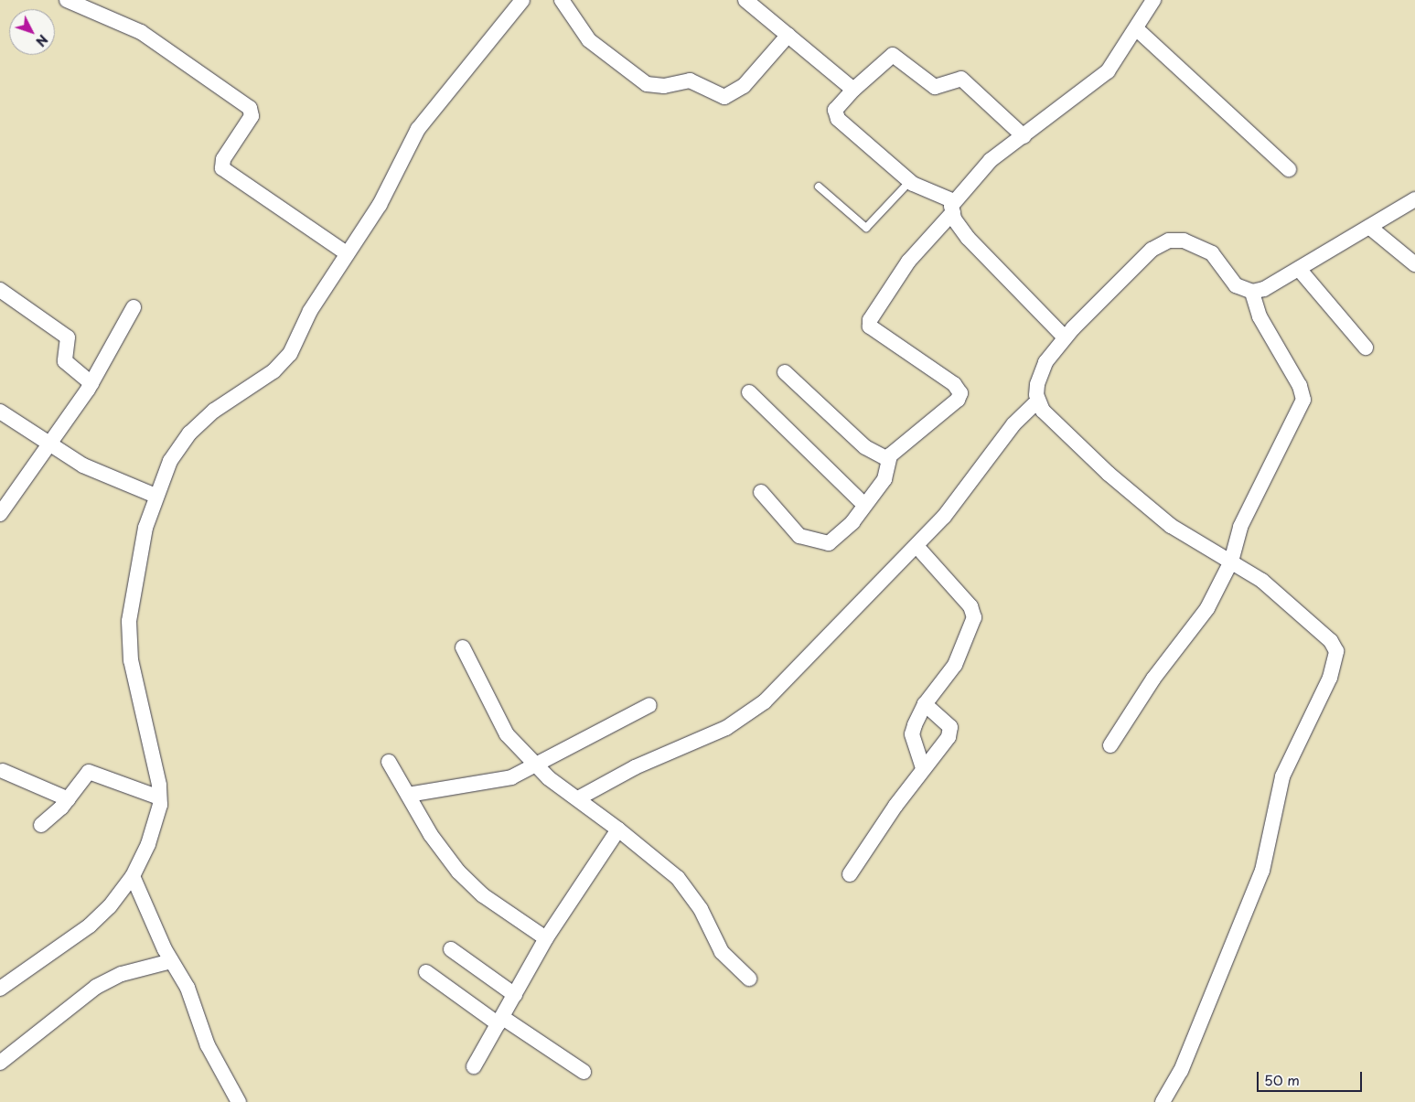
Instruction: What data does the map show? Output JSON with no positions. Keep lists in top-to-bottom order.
{
  "scale_bar": "50 m",
  "north": "bottom right"
}
